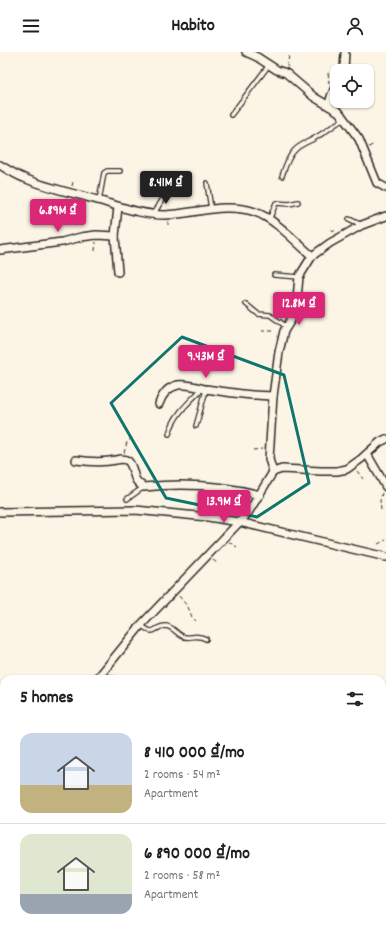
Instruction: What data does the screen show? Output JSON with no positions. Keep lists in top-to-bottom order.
{
  "page": {
    "header": "Habito",
    "price": [
      "8.41M ₫",
      "6.89M ₫",
      "12.8M ₫",
      "9.43M ₫",
      "13.9M ₫"
    ],
    "heading": "5 homes",
    "list": [
      {
        "name": "8 410 000 ₫/mo",
        "note": "2 rooms · 54 m² · Apartment"
      },
      {
        "name": "6 890 000 ₫/mo",
        "note": "2 rooms · 58 m² · Apartment"
      }
    ]
  }
}
